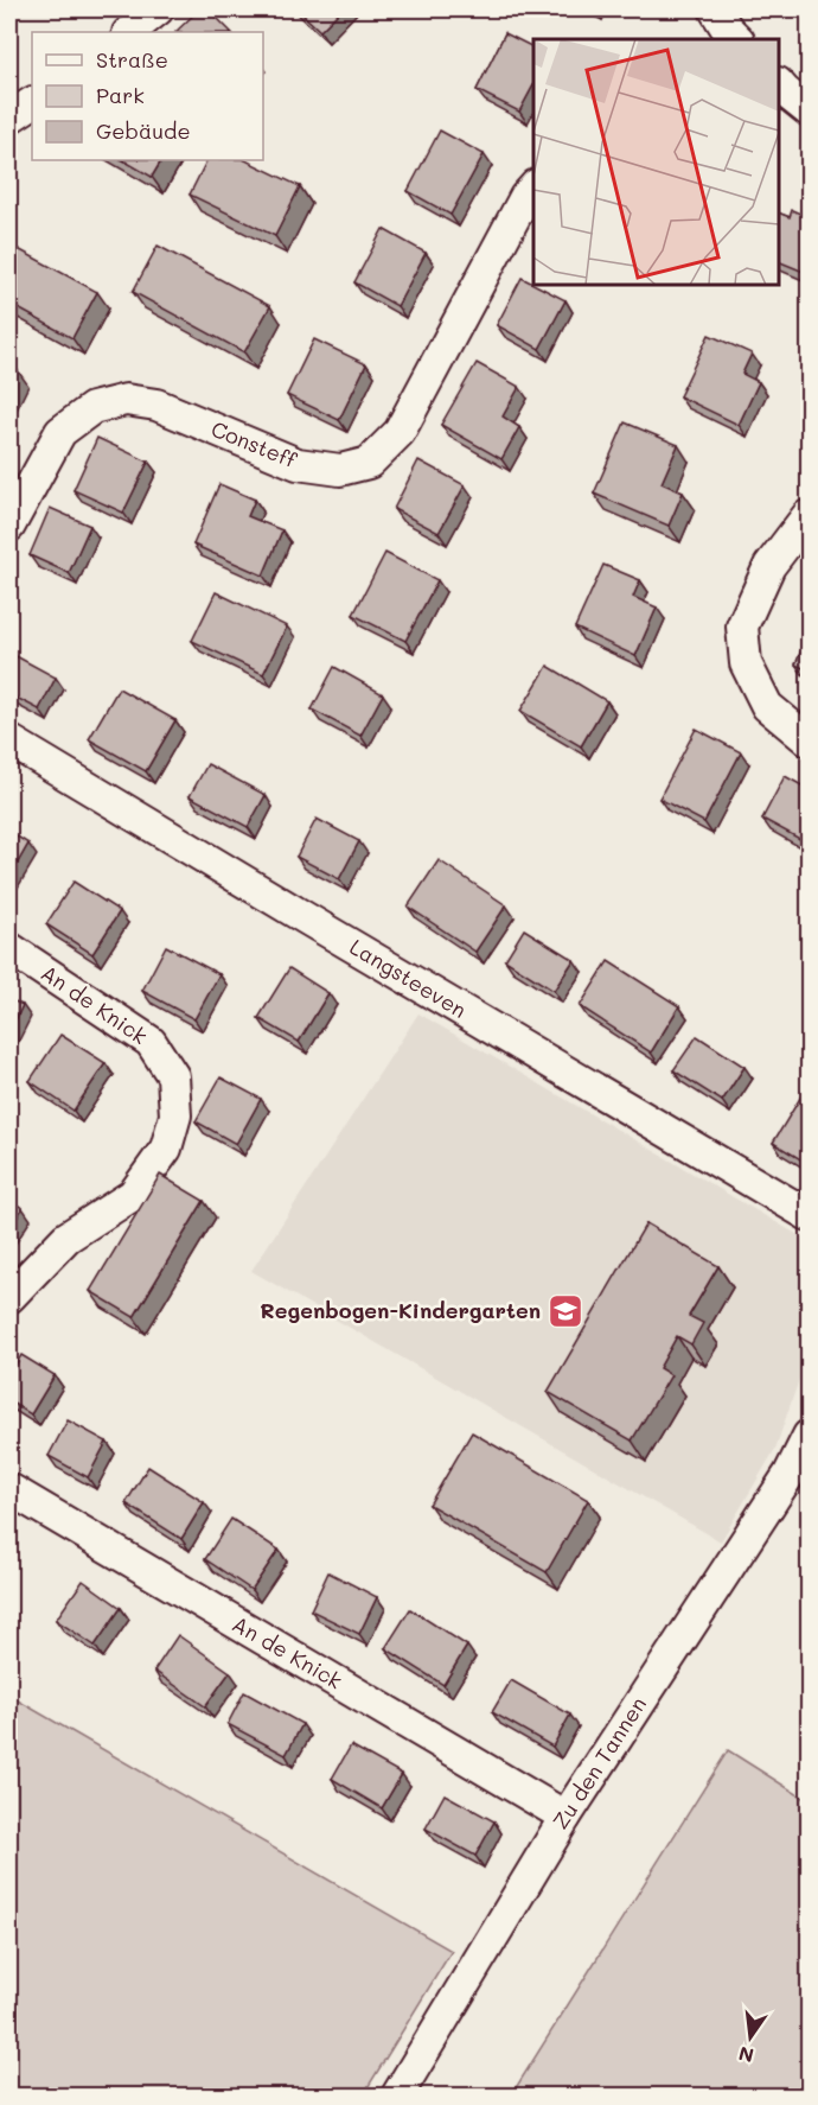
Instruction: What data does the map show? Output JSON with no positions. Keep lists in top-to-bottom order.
{
  "streets": {
    "street": [
      "Consteff",
      "Langsteeven",
      "An de Knick",
      "Zu den Tannen"
    ]
  },
  "crossings": [
    ["An de Knick", "Zu den Tannen"]
  ],
  "places": {
    "school or university": ["Regenbogen-Kindergarten"]
  },
  "legend": ["Straße", "Park", "Gebäude"],
  "north": "bottom"
}
